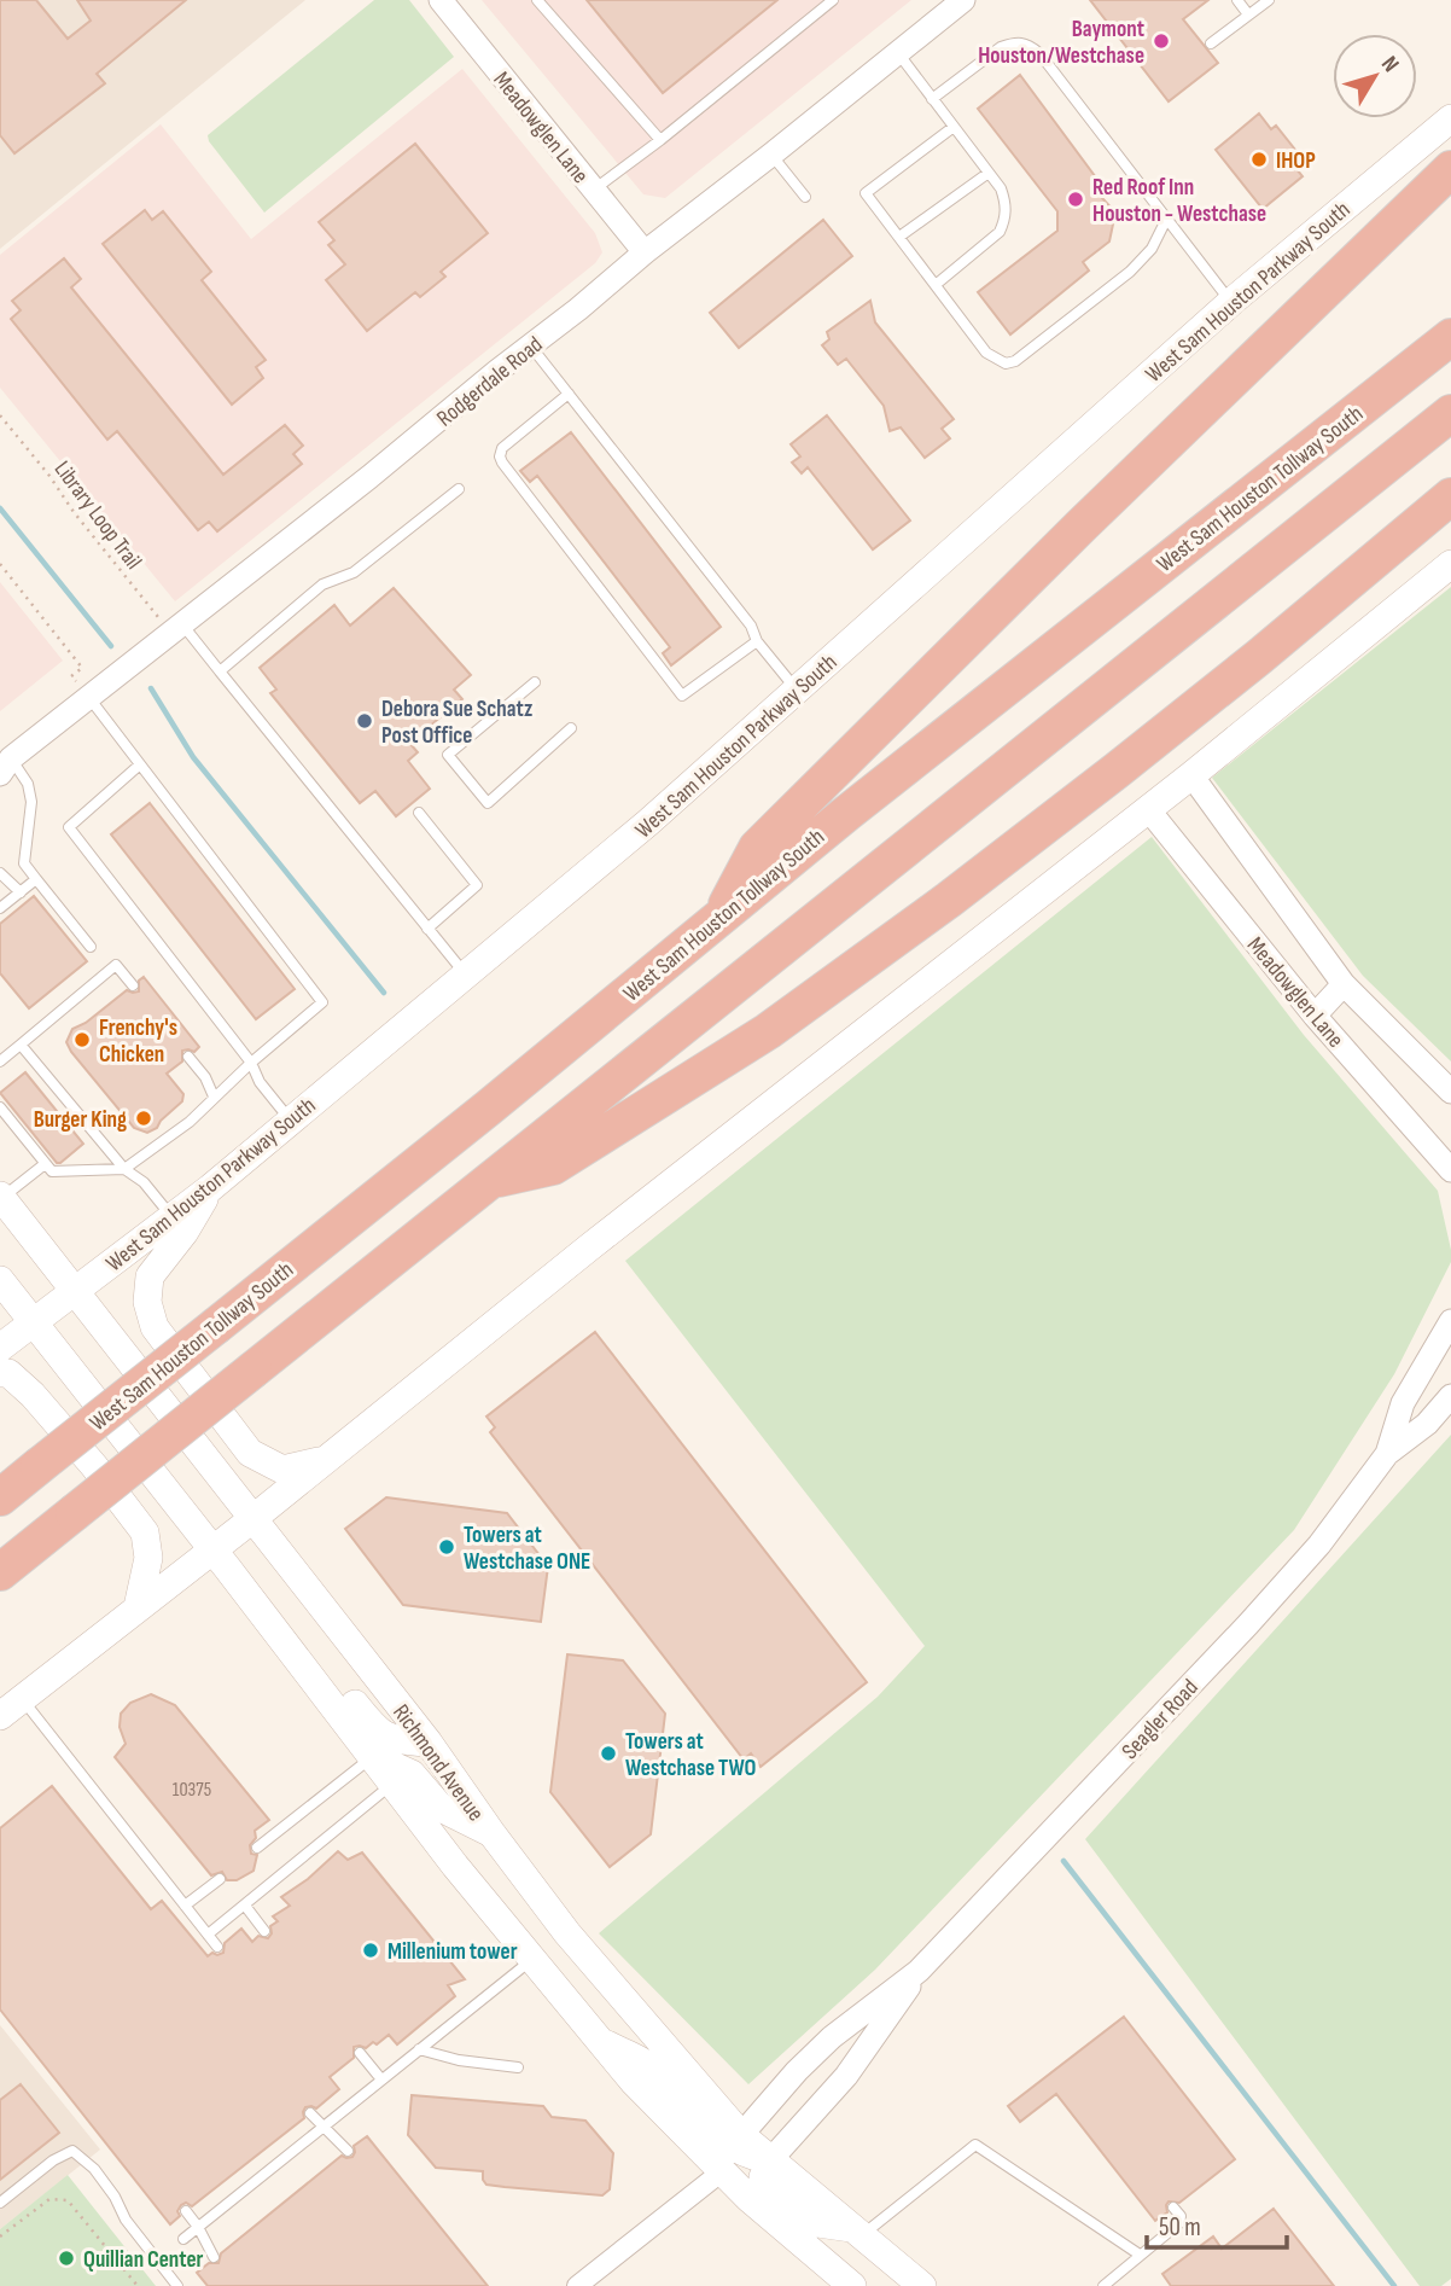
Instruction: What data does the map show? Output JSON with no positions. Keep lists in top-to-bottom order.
{
  "streets": {
    "highway": ["West Sam Houston Tollway South"],
    "main road": ["West Sam Houston Parkway South", "Richmond Avenue"],
    "street": ["Meadowglen Lane", "Rodgerdale Road", "Seagler Road"],
    "path": ["Library Loop Trail"]
  },
  "crossings": [
    ["Meadowglen Lane", "Rodgerdale Road"],
    ["West Sam Houston Parkway South", "Richmond Avenue"],
    ["Rodgerdale Road", "Library Loop Trail"],
    ["Seagler Road", "Richmond Avenue"]
  ],
  "places": [
    "Baymont Houston/Westchase",
    "IHOP",
    "Red Roof Inn Houston - Westchase",
    "Debora Sue Schatz Post Office",
    "Frenchy's Chicken",
    "Burger King",
    "Towers at Westchase ONE",
    "Towers at Westchase TWO",
    "Millenium tower",
    "Quillian Center"
  ],
  "house_numbers": ["10375"],
  "scale_bar": "50 m",
  "north": "top right"
}
